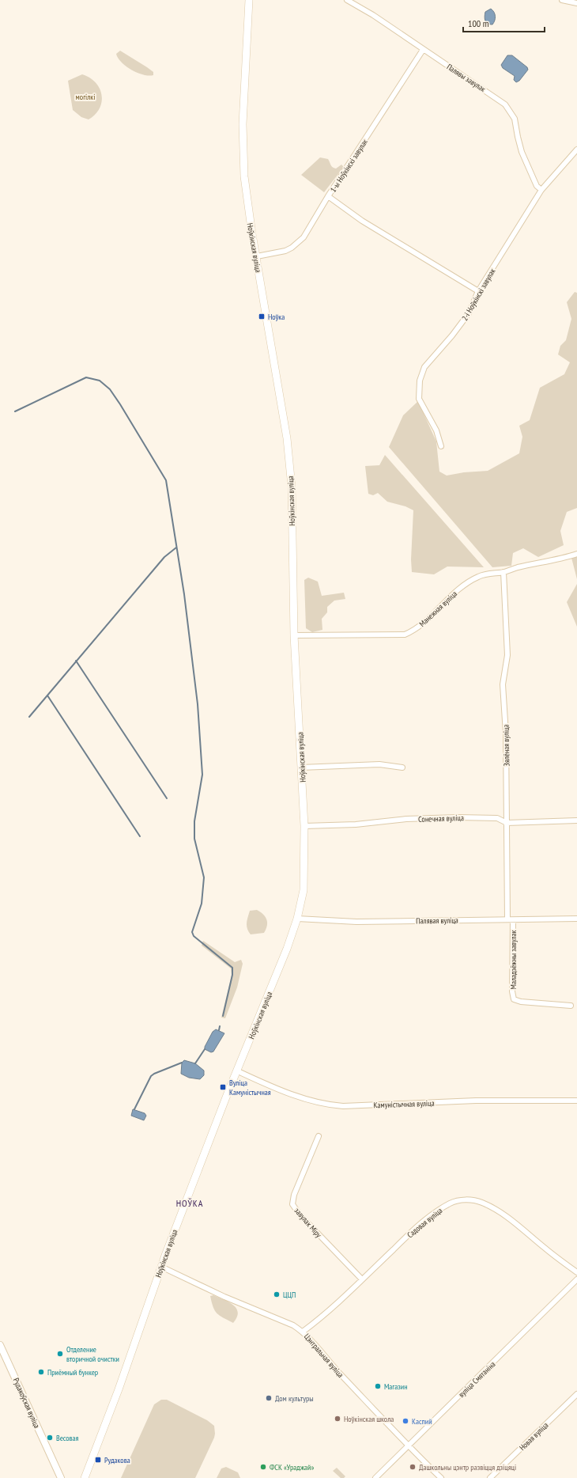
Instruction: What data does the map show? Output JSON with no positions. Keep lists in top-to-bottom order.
{
  "streets": {
    "main road": ["Ноўкінская вуліца"],
    "street": [
      "Палявы завулак",
      "1-ы Ноўкінскі завулак",
      "2-і Ноўкінскі завулак",
      "Манежная вуліца",
      "Зялёная вуліца",
      "Сонечная вуліца",
      "Палявая вуліца",
      "Маладзёжны завулак",
      "Камуністычная вуліца",
      "завулак Міру",
      "Садовая вуліца",
      "Цэнтральная вуліца",
      "вуліца Смятаніна",
      "Рудакоўская вуліца",
      "Новая вуліца"
    ]
  },
  "crossings": [
    ["Палявы завулак", "1-ы Ноўкінскі завулак"],
    ["Палявы завулак", "2-і Ноўкінскі завулак"],
    ["1-ы Ноўкінскі завулак", "Ноўкінская вуліца"],
    ["Ноўкінская вуліца", "Манежная вуліца"],
    ["Ноўкінская вуліца", "Сонечная вуліца"],
    ["Ноўкінская вуліца", "Палявая вуліца"],
    ["Ноўкінская вуліца", "Камуністычная вуліца"],
    ["Ноўкінская вуліца", "Цэнтральная вуліца"],
    ["Манежная вуліца", "Зялёная вуліца"],
    ["Зялёная вуліца", "Сонечная вуліца"],
    ["Зялёная вуліца", "Палявая вуліца"],
    ["Палявая вуліца", "Маладзёжны завулак"],
    ["завулак Міру", "Садовая вуліца"],
    ["Садовая вуліца", "Цэнтральная вуліца"],
    ["Цэнтральная вуліца", "вуліца Смятаніна"]
  ],
  "districts": ["НОЎКА"],
  "parks": ["могілкі"],
  "places": {
    "transit": ["Ноўка", "Вуліца Камуністычная", "Рудакова"],
    "other": [
      "ЦЦП",
      "Отделение вторичной очистки",
      "Приёмный бункер",
      "Магазин",
      "Дом культуры",
      "Ноўкінская школа",
      "Каспий",
      "Весовая",
      "ФСК «Ураджай»",
      "Дашкольны цэнтр развіцця дзіцяці"
    ]
  },
  "scale_bar": "100 m"
}
